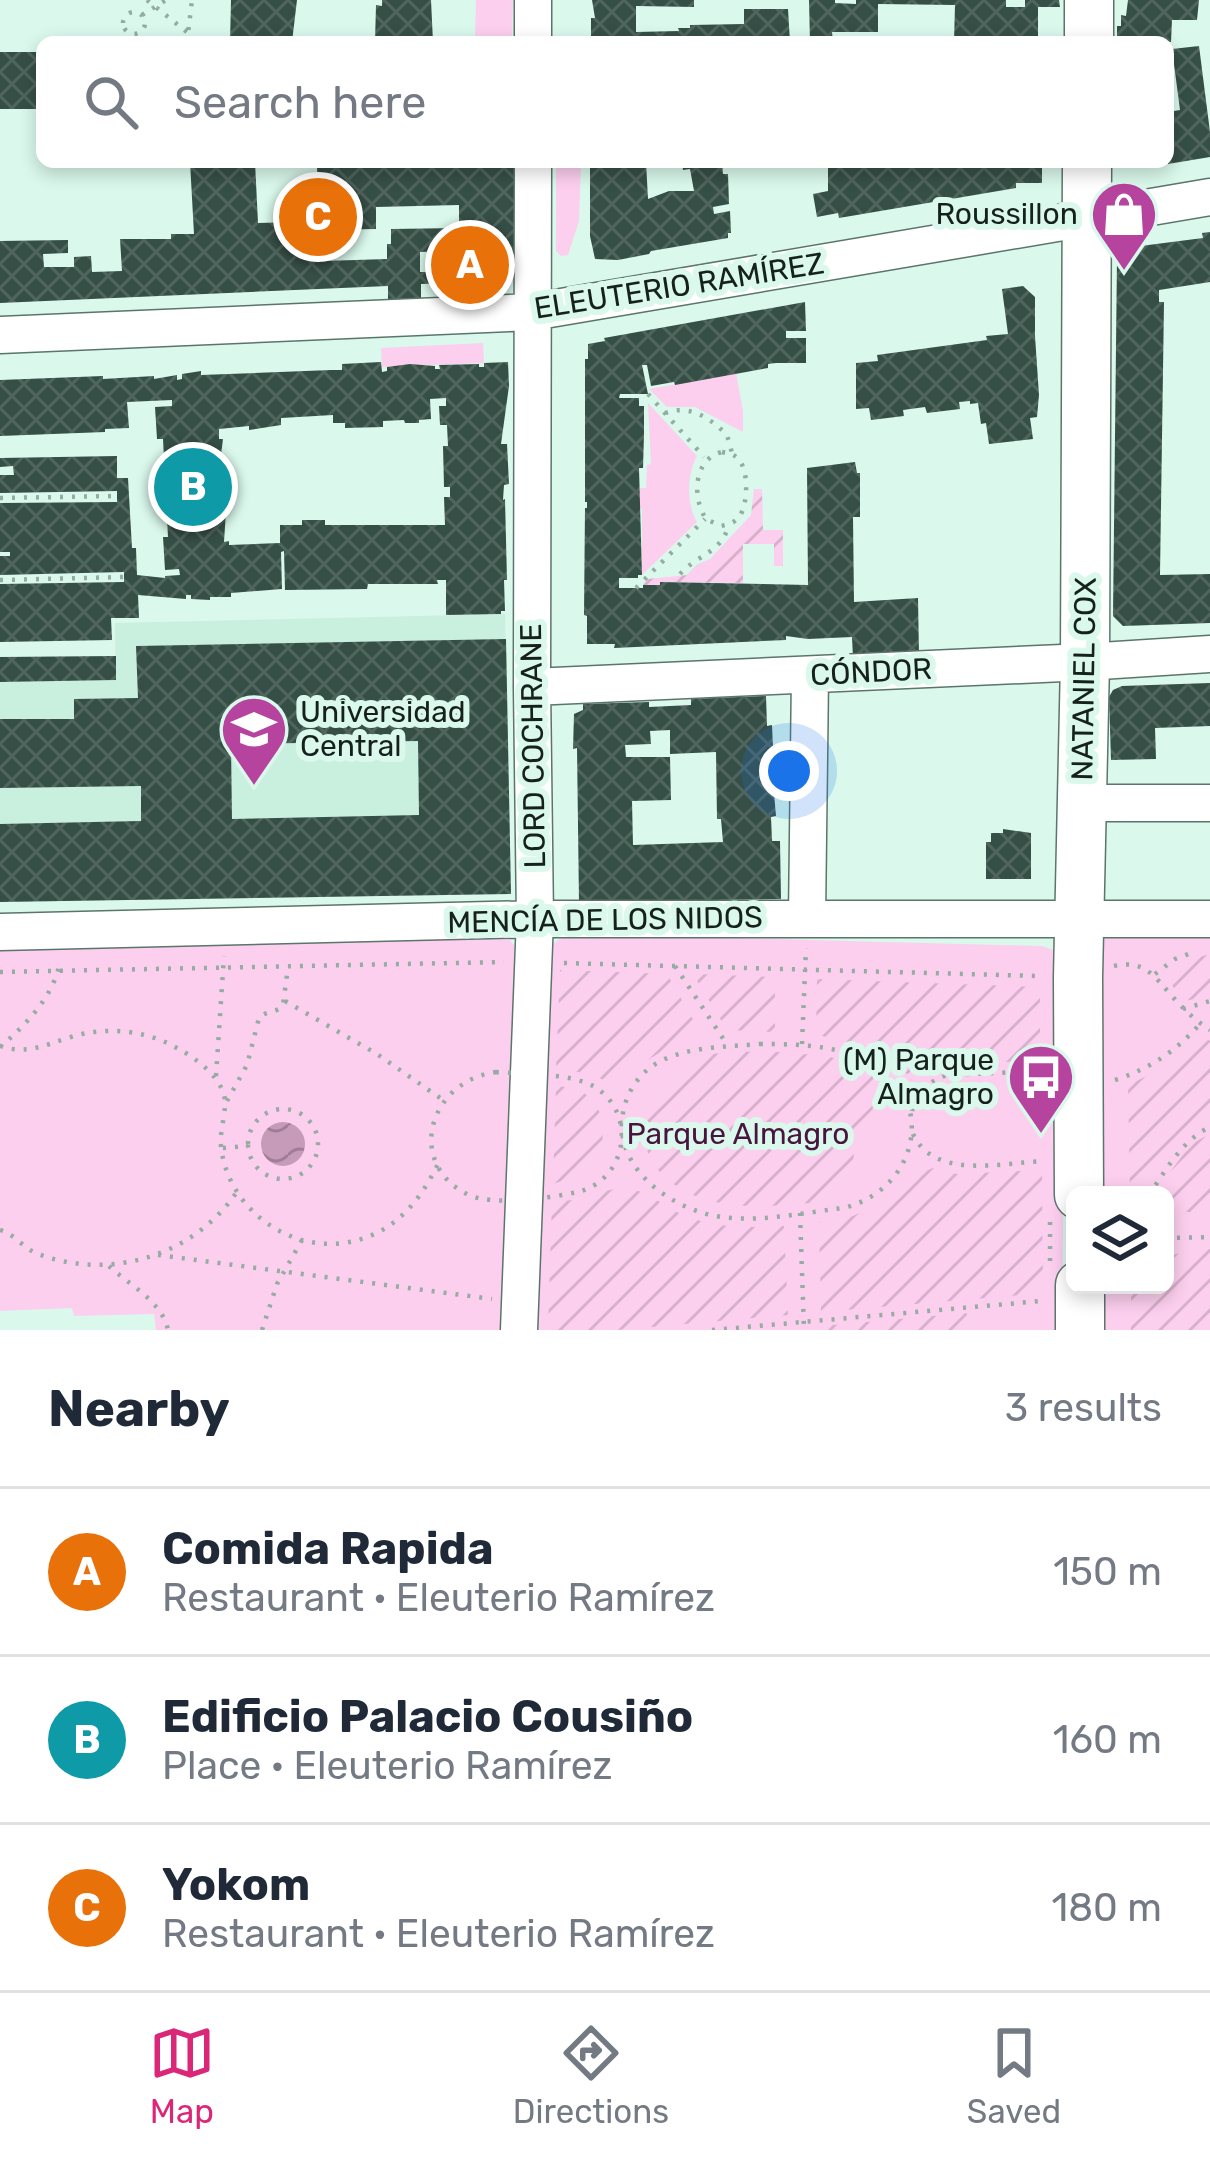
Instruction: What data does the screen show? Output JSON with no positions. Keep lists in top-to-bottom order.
{
  "streets": {
    "main road": ["NATANIEL COX"],
    "street": [
      "ELEUTERIO RAMÍREZ",
      "CÓNDOR",
      "LORD COCHRANE",
      "MENCÍA DE LOS NIDOS"
    ]
  },
  "crossings": [
    ["ELEUTERIO RAMÍREZ", "NATANIEL COX"],
    ["ELEUTERIO RAMÍREZ", "LORD COCHRANE"],
    ["CÓNDOR", "NATANIEL COX"],
    ["CÓNDOR", "LORD COCHRANE"],
    ["NATANIEL COX", "MENCÍA DE LOS NIDOS"],
    ["LORD COCHRANE", "MENCÍA DE LOS NIDOS"]
  ],
  "parks": ["Parque Almagro"],
  "places": {
    "shop": ["Roussillon"],
    "school or university": ["Universidad Central"],
    "bus stop": ["(M) Parque Almagro"]
  },
  "page": {
    "search": "Search here",
    "pins": ["C", "A", "B"],
    "heading": ["Nearby", "3 results"],
    "list": [
      {
        "mark": "A",
        "name": "Comida Rapida",
        "note": "Restaurant · Eleuterio Ramírez",
        "value": "150 m"
      },
      {
        "mark": "B",
        "name": "Edificio Palacio Cousiño",
        "note": "Place · Eleuterio Ramírez",
        "value": "160 m"
      },
      {
        "mark": "C",
        "name": "Yokom",
        "note": "Restaurant · Eleuterio Ramírez",
        "value": "180 m"
      }
    ],
    "nav": ["Map", "Directions", "Saved"]
  }
}
